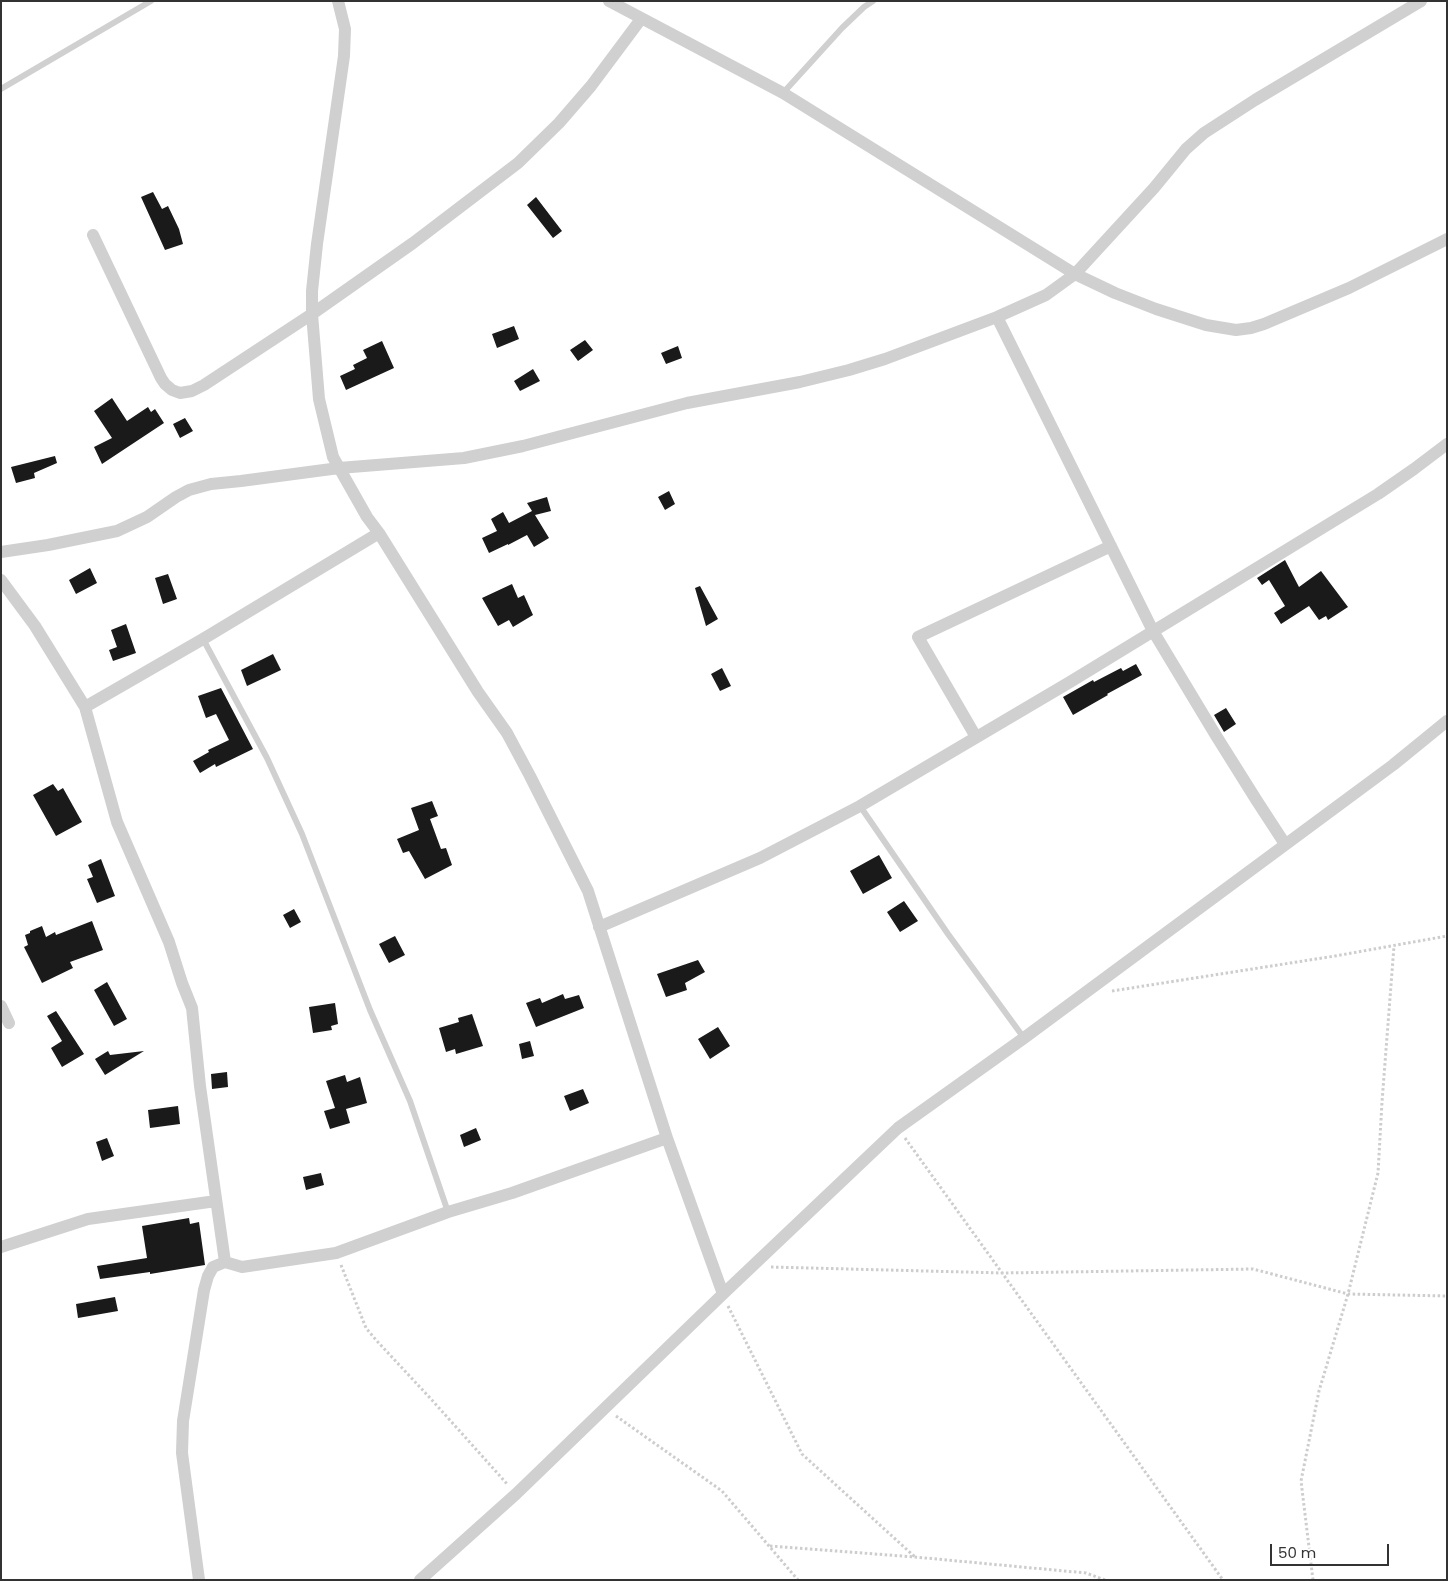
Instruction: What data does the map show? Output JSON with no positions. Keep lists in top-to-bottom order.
{
  "scale_bar": "50 m"
}
